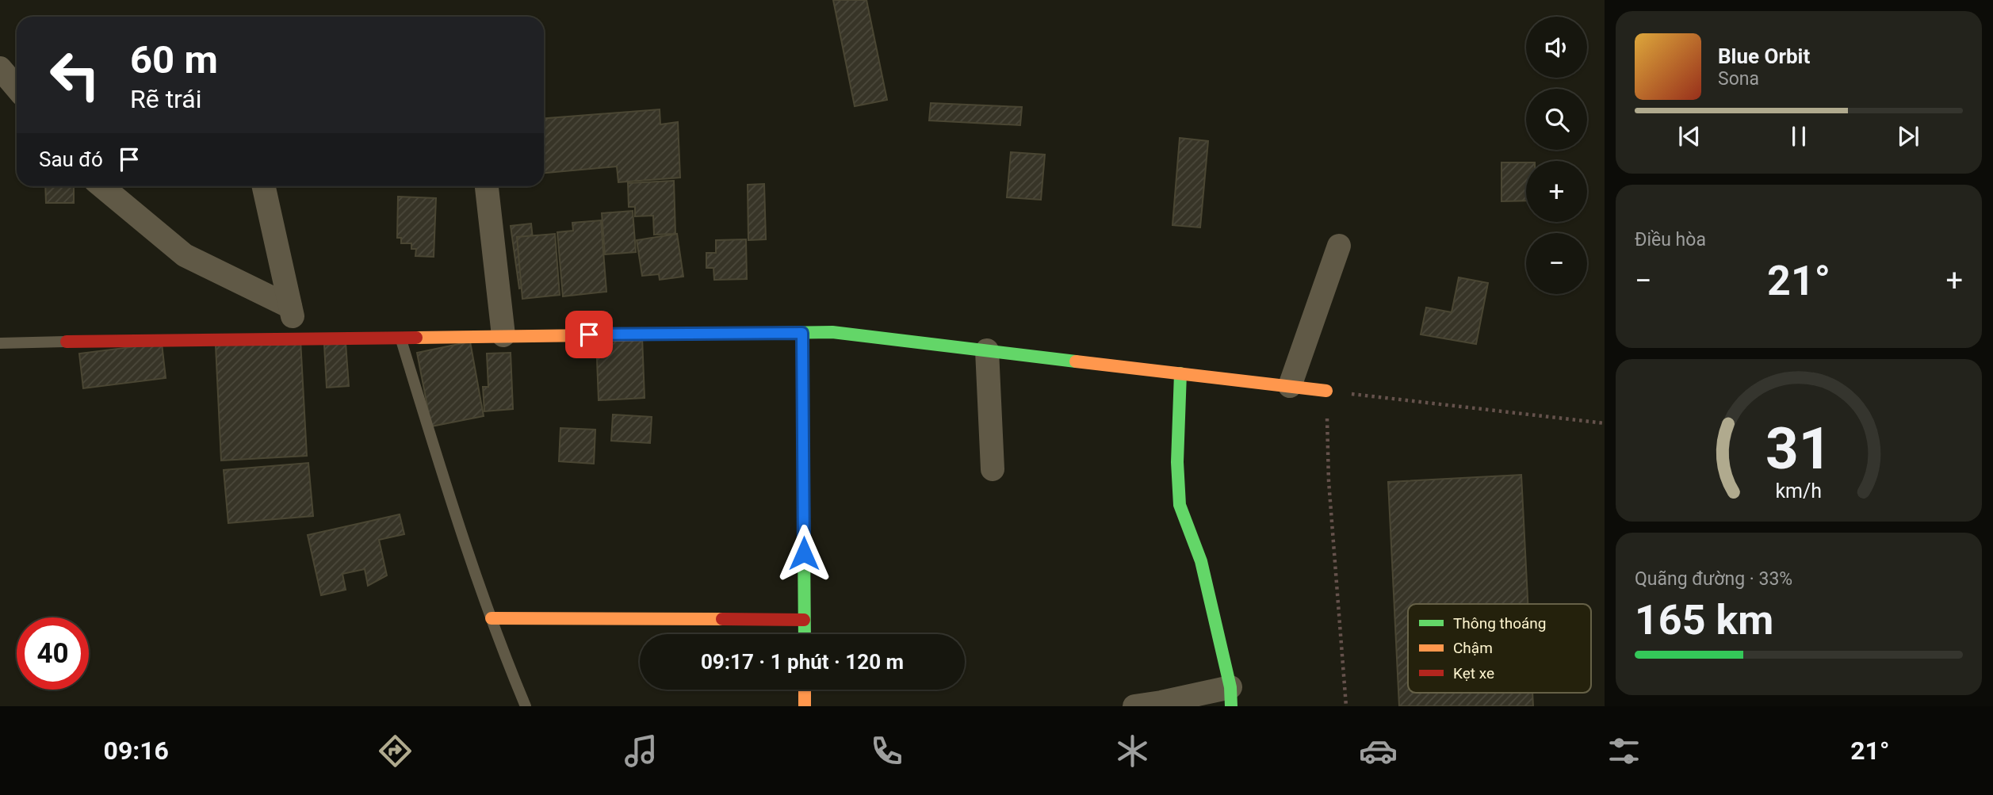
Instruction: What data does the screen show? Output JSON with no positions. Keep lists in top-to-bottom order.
{
  "legend": ["Thông thoáng", "Chậm", "Kẹt xe"],
  "page": {
    "map_buttons": ["+", "−"],
    "turn": ["60 m", "Rẽ trái"],
    "song": ["Blue Orbit", "Sona"],
    "then": "Sau đó",
    "tile": [
      "Điều hòa",
      ["Quãng đường · 33%", "165 km"]
    ],
    "heat": ["−", "21°", "+"],
    "limit": "40",
    "trip": "09:17 · 1 phút · 120 m",
    "tabs": ["09:16", "21°"],
    "gauge": ["31", "km/h"]
  }
}
